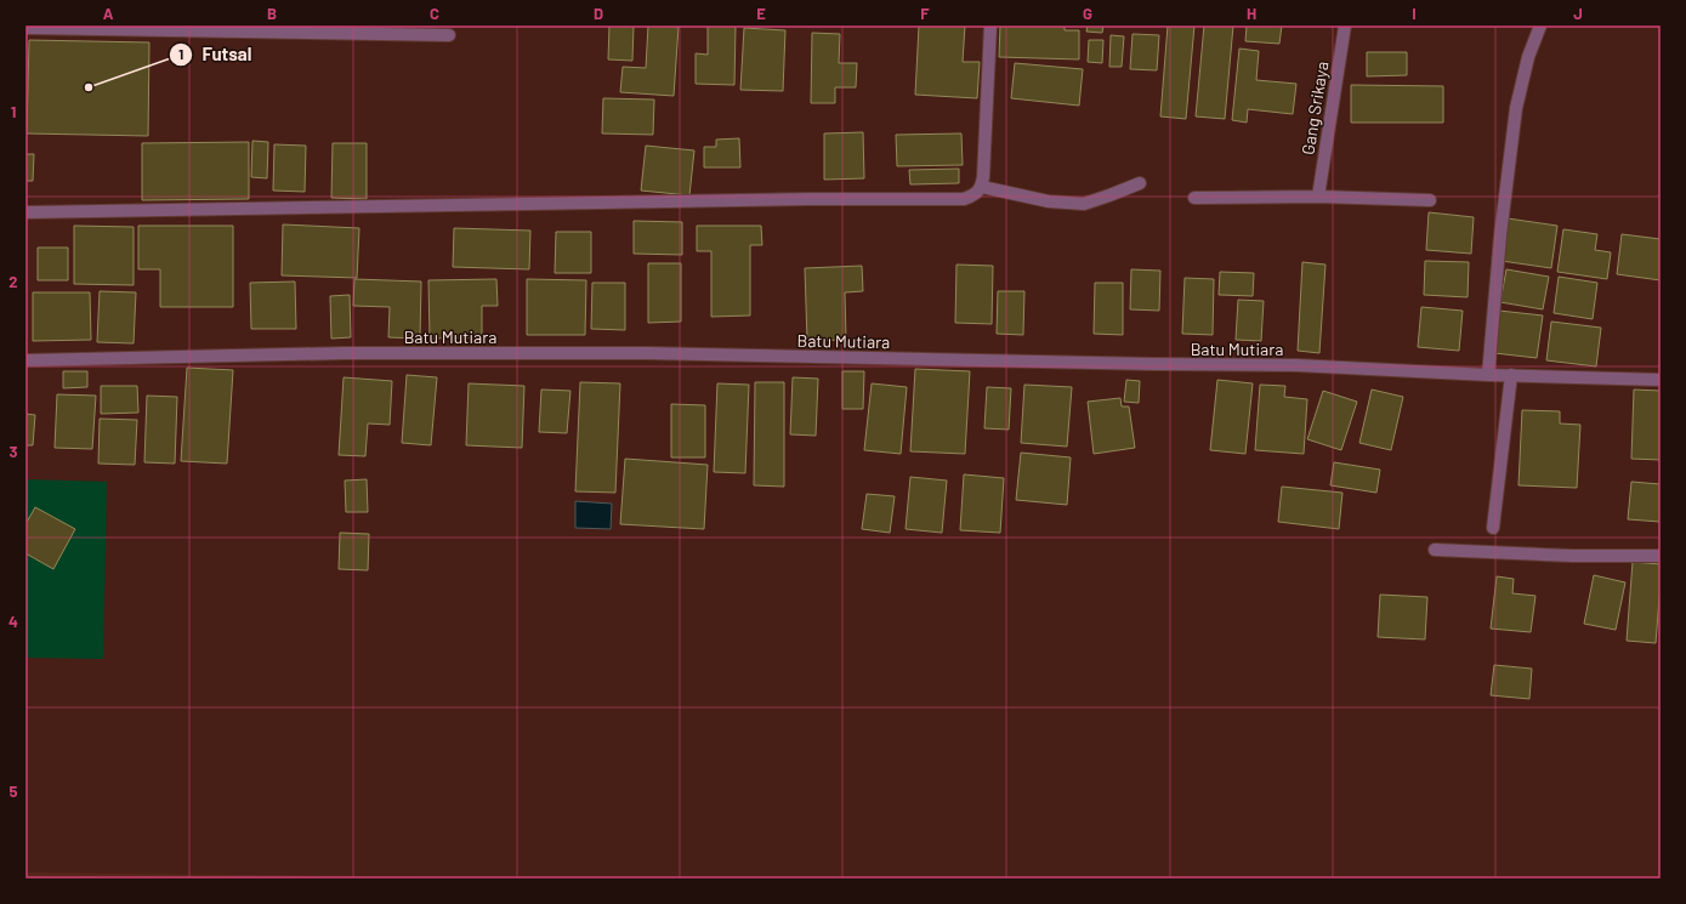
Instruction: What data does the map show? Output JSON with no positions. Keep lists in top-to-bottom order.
{
  "streets": {
    "street": ["Gang Srikaya", "Batu Mutiara"]
  },
  "places": ["Futsal"],
  "grid": {
    "columns": [
      "A",
      "B",
      "C",
      "D",
      "E",
      "F",
      "G",
      "H",
      "I",
      "J"
    ],
    "rows": [
      "1",
      "2",
      "3",
      "4",
      "5"
    ]
  }
}
